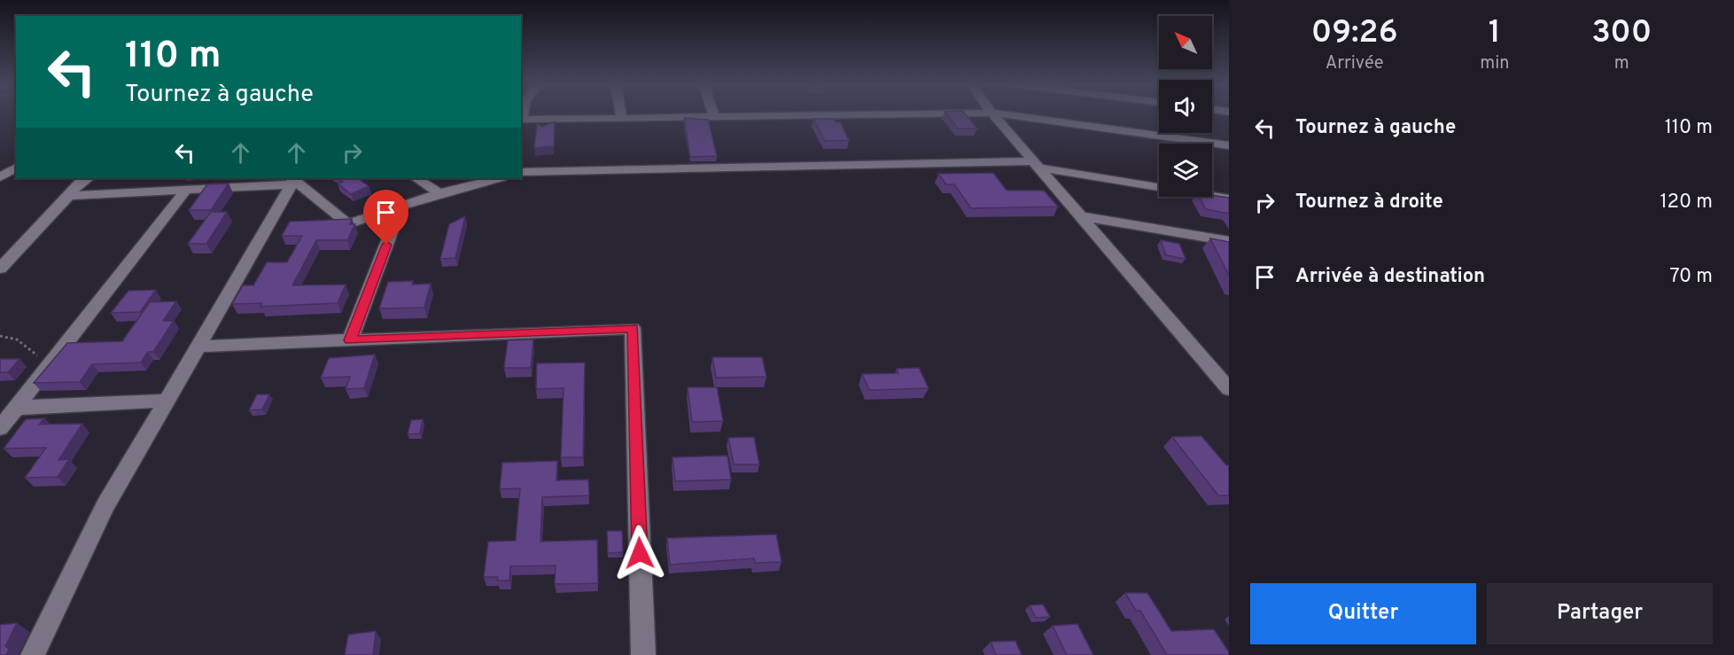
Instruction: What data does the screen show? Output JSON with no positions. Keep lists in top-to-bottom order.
{
  "north": "top left",
  "page": {
    "eta": [
      "09:26",
      "Arrivée",
      "1",
      "min",
      "300",
      "m"
    ],
    "turn": ["110 m", "Tournez à gauche"],
    "list": [
      {
        "name": "Tournez à gauche",
        "value": "110 m"
      },
      {
        "name": "Tournez à droite",
        "value": "120 m"
      },
      {
        "name": "Arrivée à destination",
        "value": "70 m"
      }
    ],
    "buttons": ["Quitter", "Partager"]
  }
}
